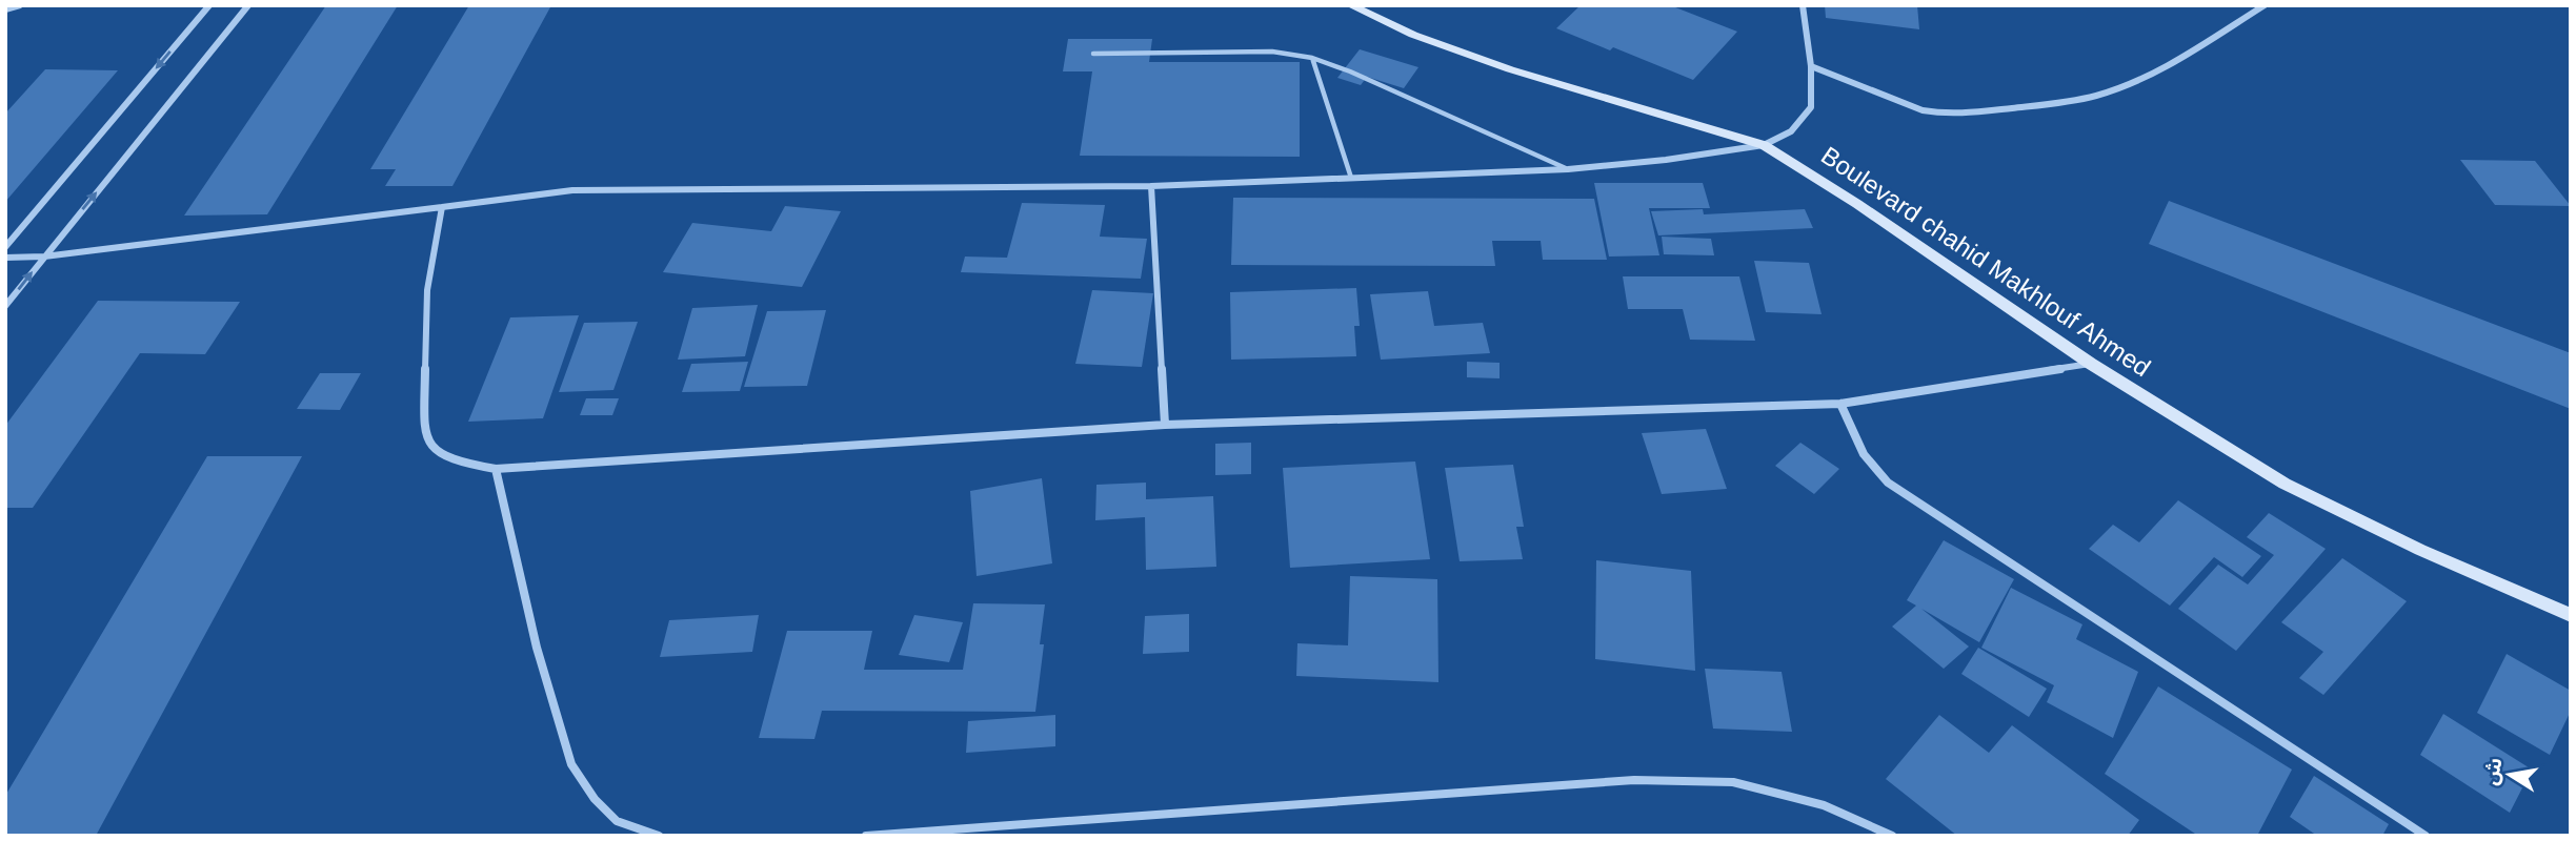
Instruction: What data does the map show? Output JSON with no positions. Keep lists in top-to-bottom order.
{
  "streets": {
    "main road": ["Boulevard chahid Makhlouf Ahmed"]
  },
  "north": "left"
}
